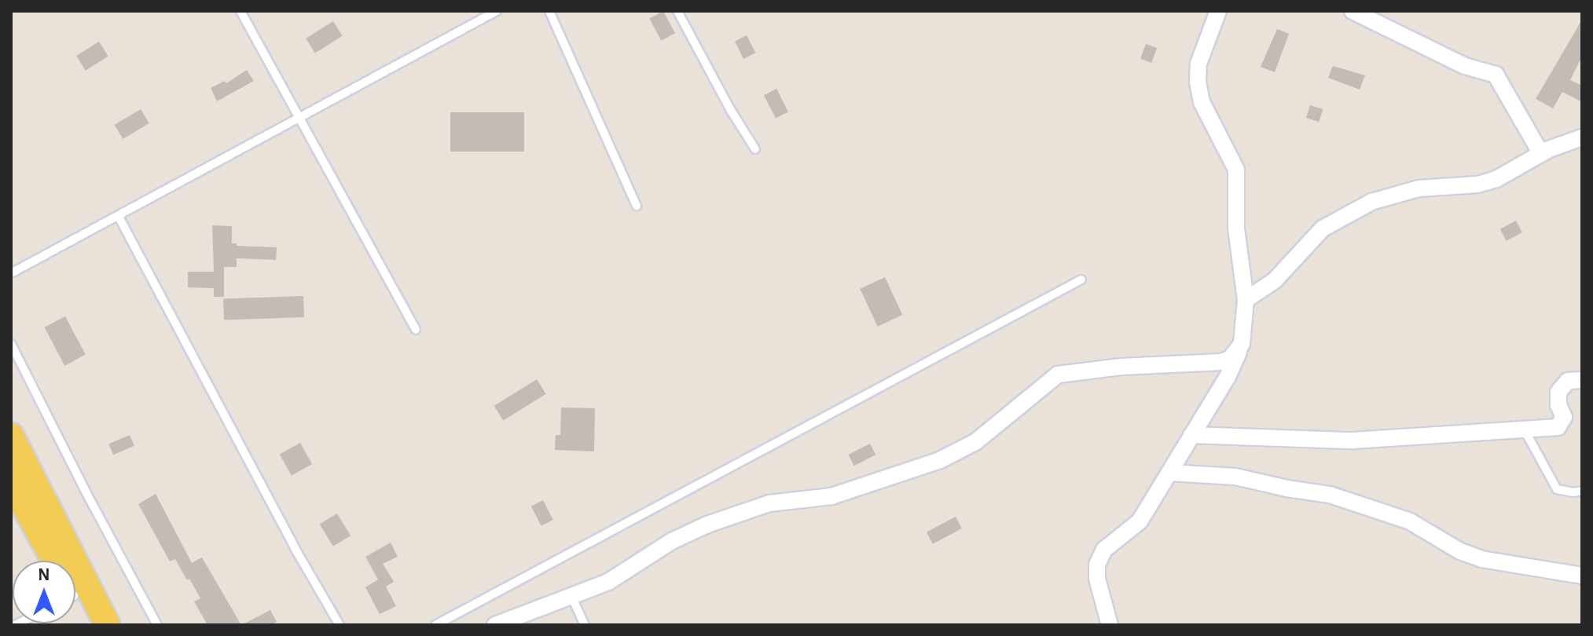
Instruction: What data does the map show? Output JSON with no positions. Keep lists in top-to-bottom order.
{
  "north": "top"
}
